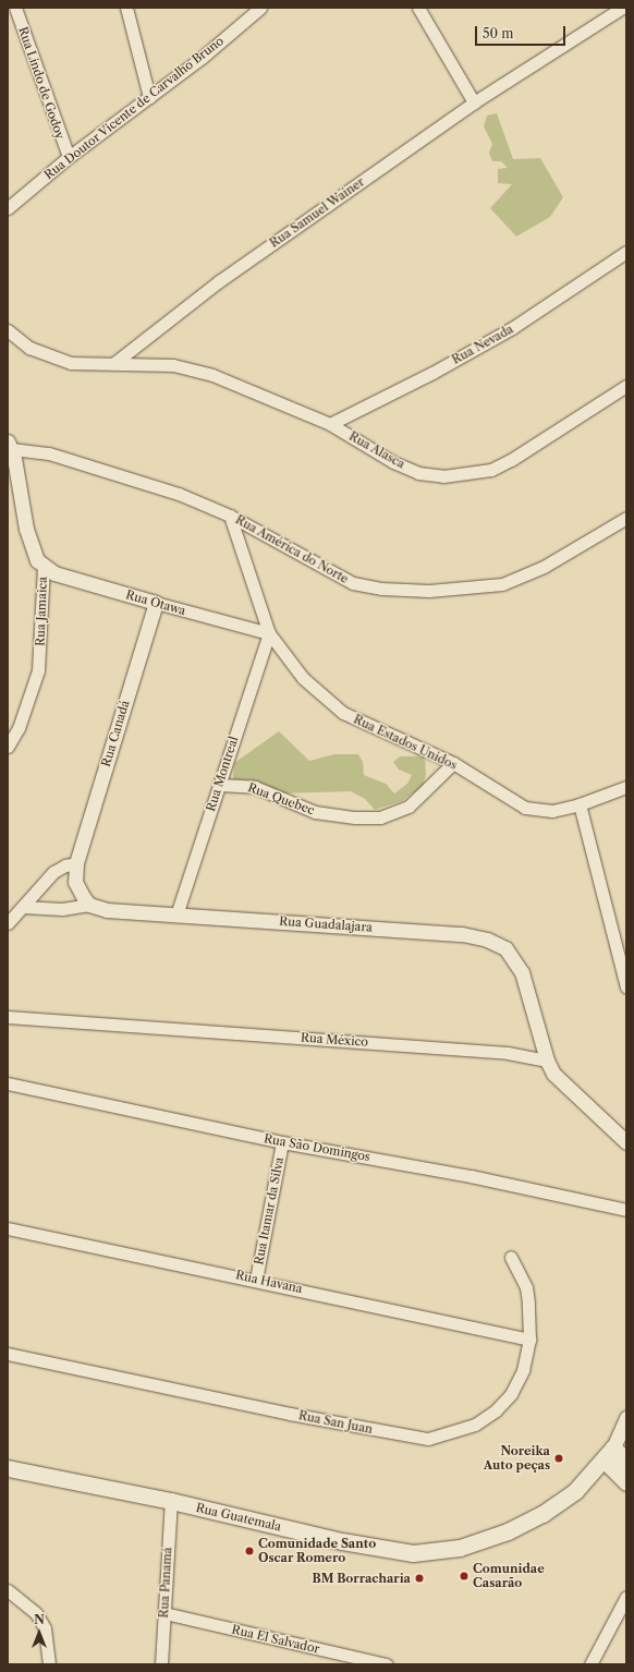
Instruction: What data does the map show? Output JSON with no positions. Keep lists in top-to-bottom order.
{
  "streets": {
    "main road": ["Rua Guatemala"],
    "street": [
      "Rua Lindo de Godoy",
      "Rua Doutor Vicente de Carvalho Bruno",
      "Rua Samuel Wainer",
      "Rua Nevada",
      "Rua Alasca",
      "Rua América do Norte",
      "Rua Otawa",
      "Rua Jamaica",
      "Rua Canadá",
      "Rua Estados Unidos",
      "Rua Montreal",
      "Rua Quebec",
      "Rua Guadalajara",
      "Rua México",
      "Rua São Domingos",
      "Rua Itamar da Silva",
      "Rua Havana",
      "Rua San Juan",
      "Rua Panamá",
      "Rua El Salvador"
    ]
  },
  "crossings": [
    ["Rua Lindo de Godoy", "Rua Doutor Vicente de Carvalho Bruno"],
    ["Rua Samuel Wainer", "Rua Alasca"],
    ["Rua Nevada", "Rua Alasca"],
    ["Rua América do Norte", "Rua Jamaica"],
    ["Rua América do Norte", "Rua Estados Unidos"],
    ["Rua Otawa", "Rua Jamaica"],
    ["Rua Otawa", "Rua Canadá"],
    ["Rua Otawa", "Rua Estados Unidos"],
    ["Rua Otawa", "Rua Montreal"],
    ["Rua Canadá", "Rua Guadalajara"],
    ["Rua Estados Unidos", "Rua Montreal"],
    ["Rua Estados Unidos", "Rua Quebec"],
    ["Rua Montreal", "Rua Quebec"],
    ["Rua Montreal", "Rua Guadalajara"],
    ["Rua Guadalajara", "Rua México"],
    ["Rua São Domingos", "Rua Itamar da Silva"],
    ["Rua Itamar da Silva", "Rua Havana"],
    ["Rua Havana", "Rua San Juan"],
    ["Rua Guatemala", "Rua Panamá"],
    ["Rua Panamá", "Rua El Salvador"]
  ],
  "places": [
    "Noreika Auto peças",
    "Comunidade Santo Oscar Romero",
    "Comunidae Casarão",
    "BM Borracharia"
  ],
  "scale_bar": "50 m",
  "north": "top"
}
